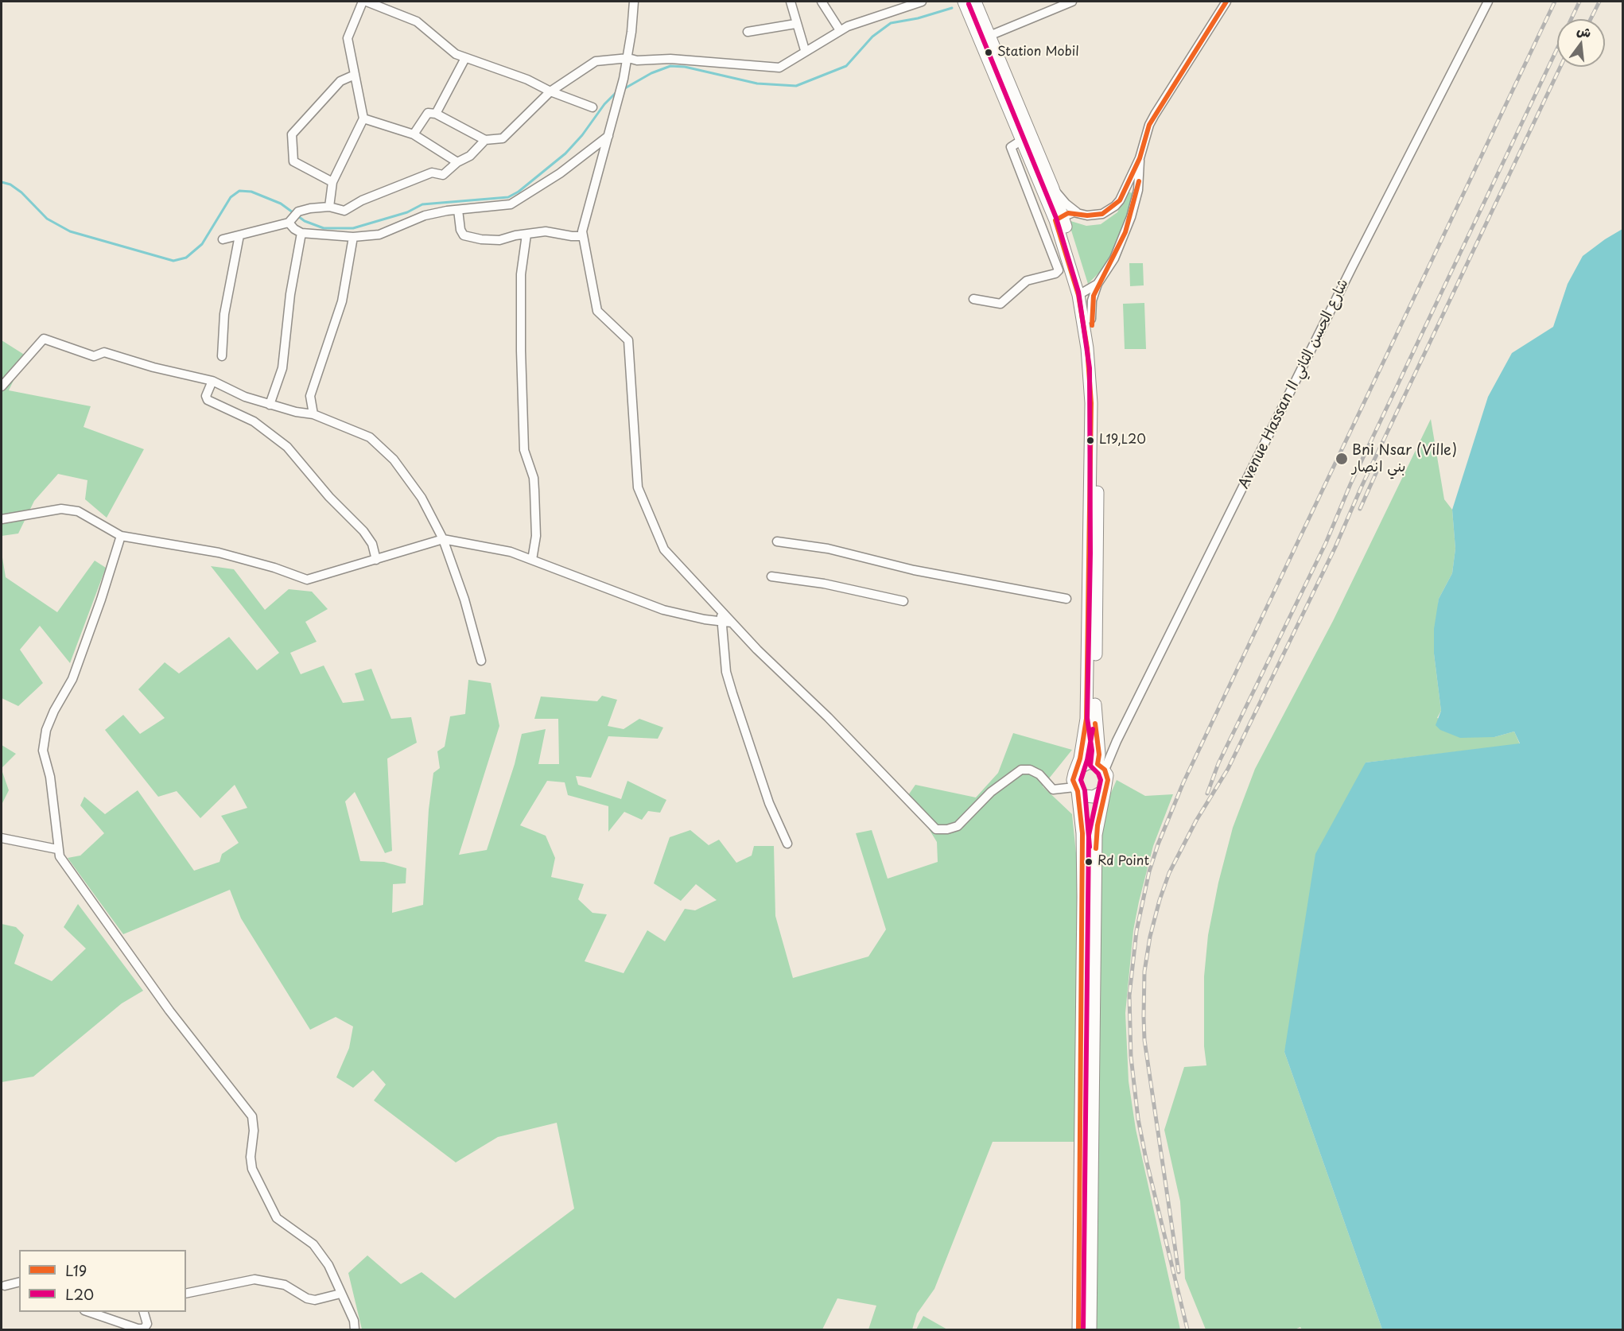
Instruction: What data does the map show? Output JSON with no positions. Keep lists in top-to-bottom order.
{
  "streets": {
    "street": ["Avenue Hassan II شارع الحسن الثاني"]
  },
  "places": [
    "Station Mobil",
    "L19,L20",
    "Bni Nsar (Ville) بني انصار",
    "Rd Point"
  ],
  "lines": ["transit line L19", "transit line L20"],
  "legend": ["L19", "L20"],
  "north": "top"
}
